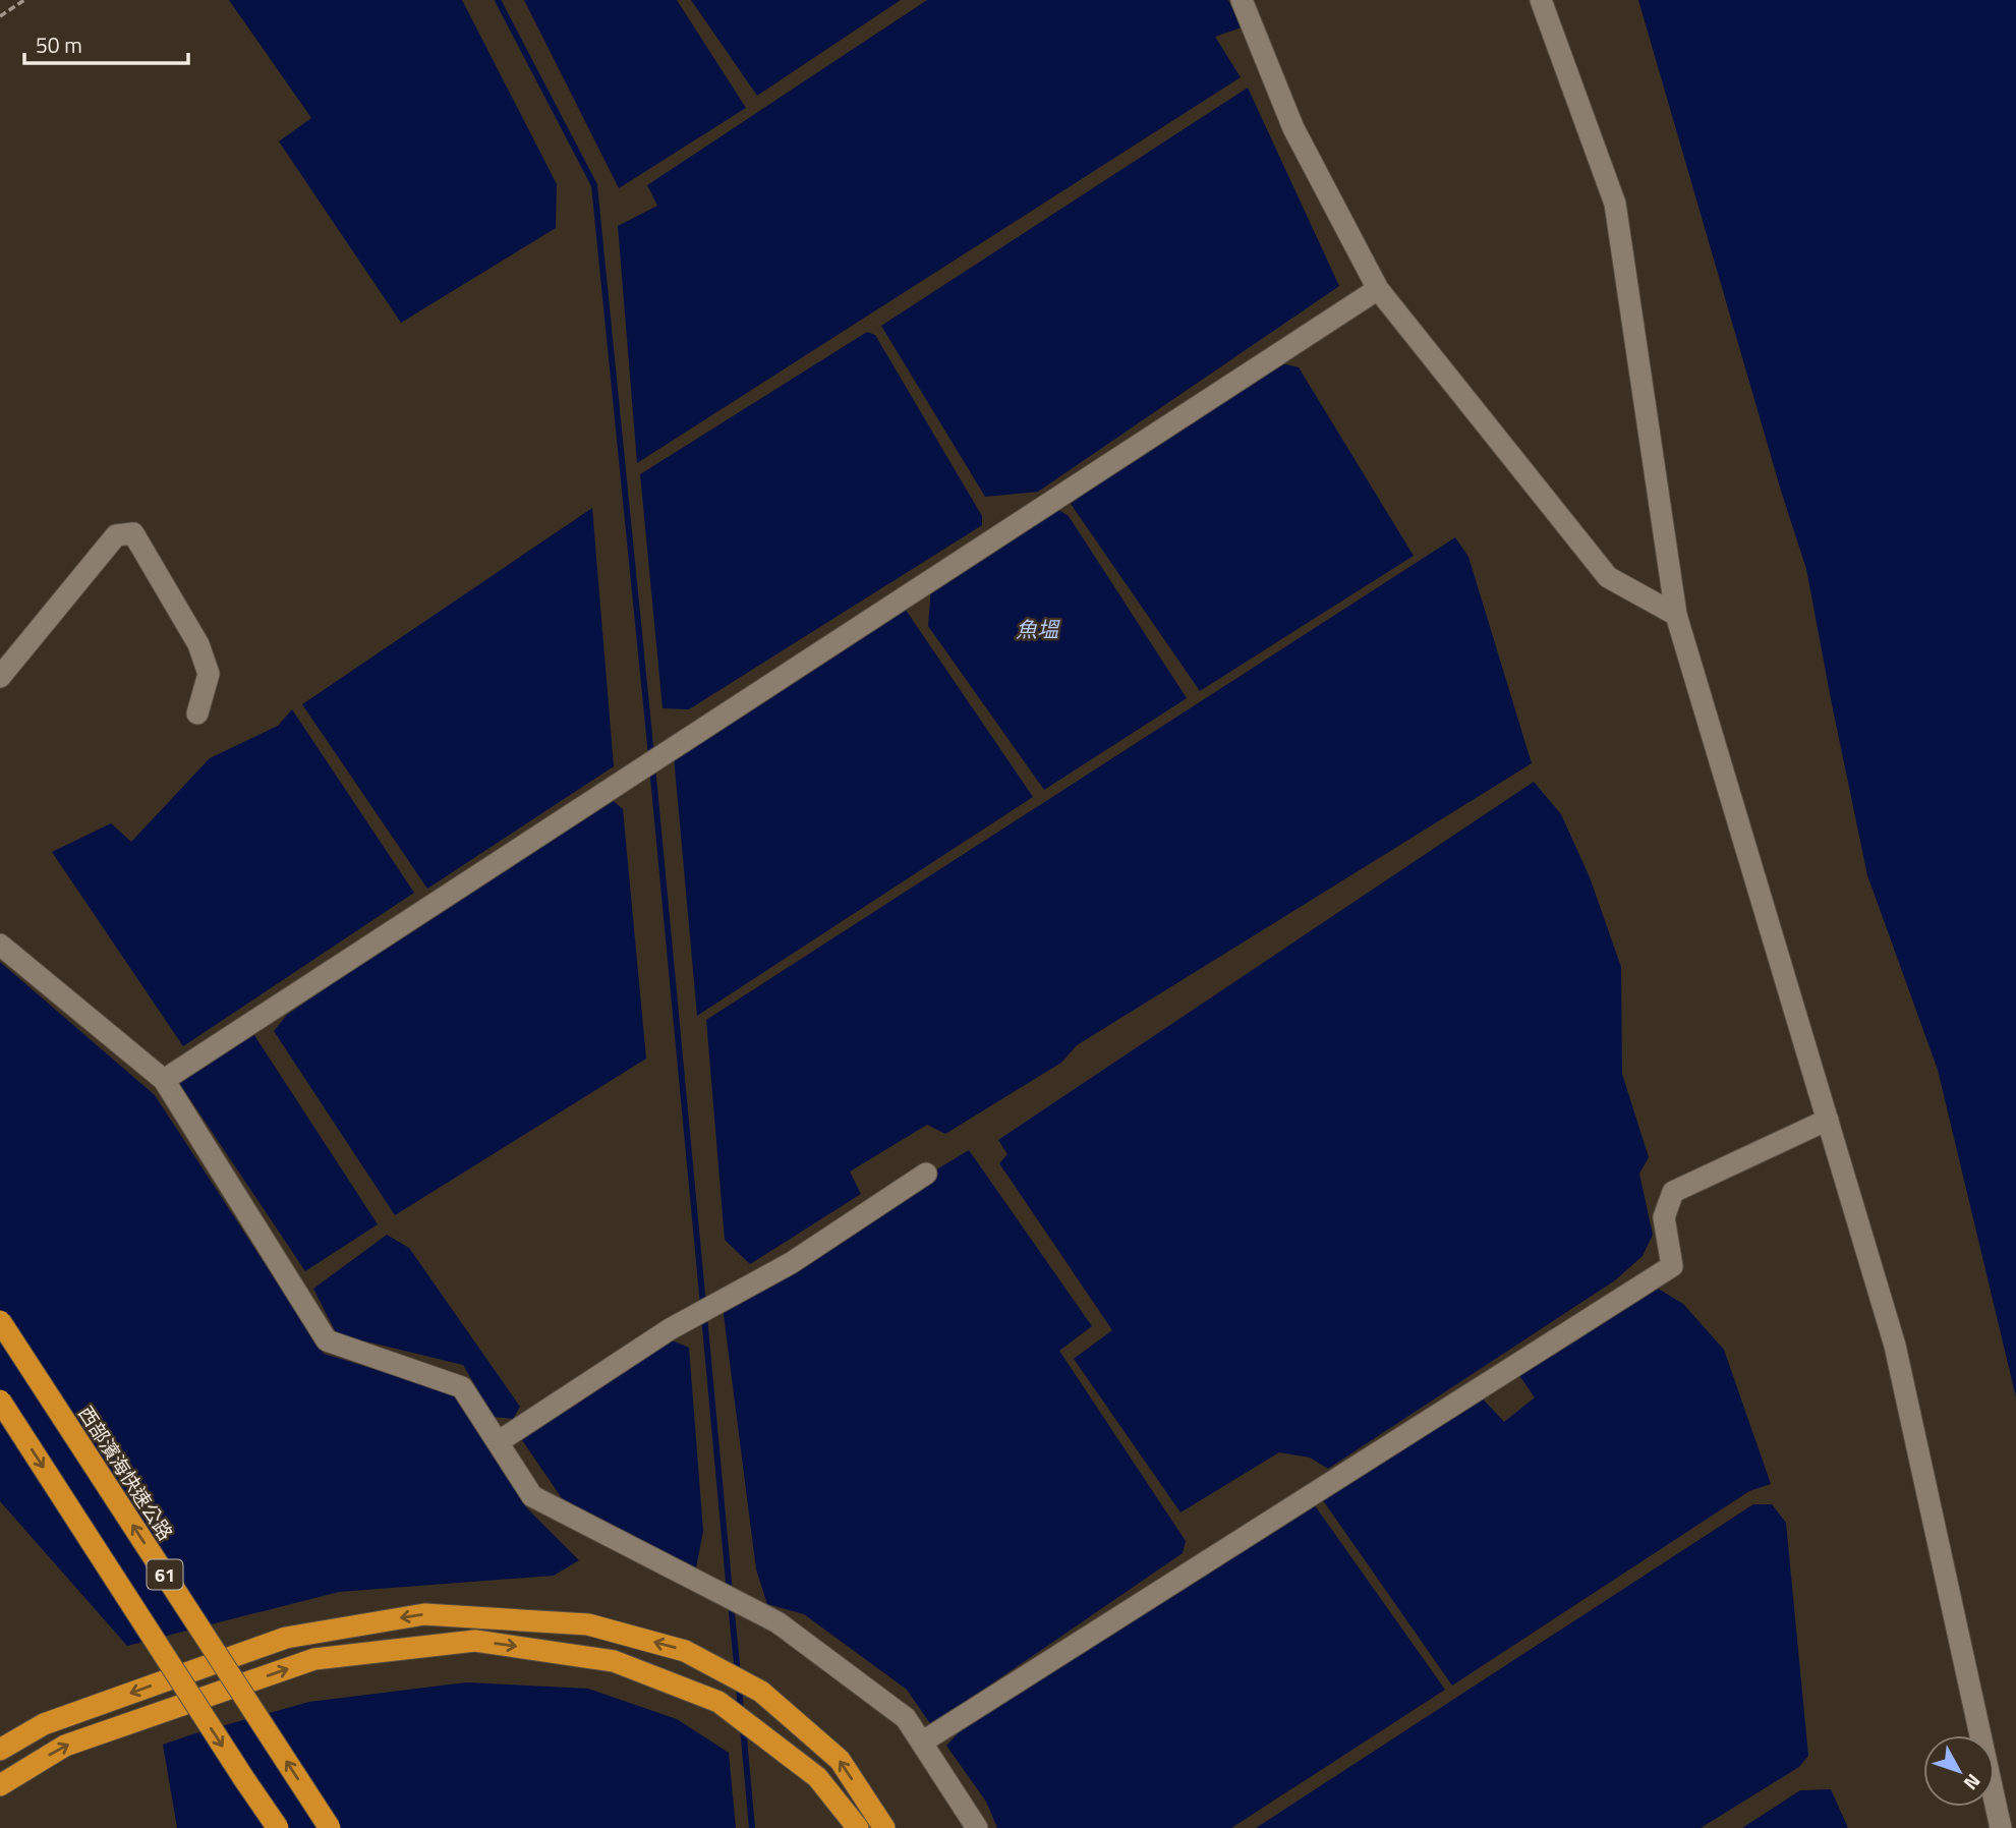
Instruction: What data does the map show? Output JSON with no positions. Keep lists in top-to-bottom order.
{
  "streets": {
    "highway": ["西部濱海快速公路", "61"]
  },
  "water": ["魚塭"],
  "scale_bar": "50 m",
  "north": "bottom right"
}
